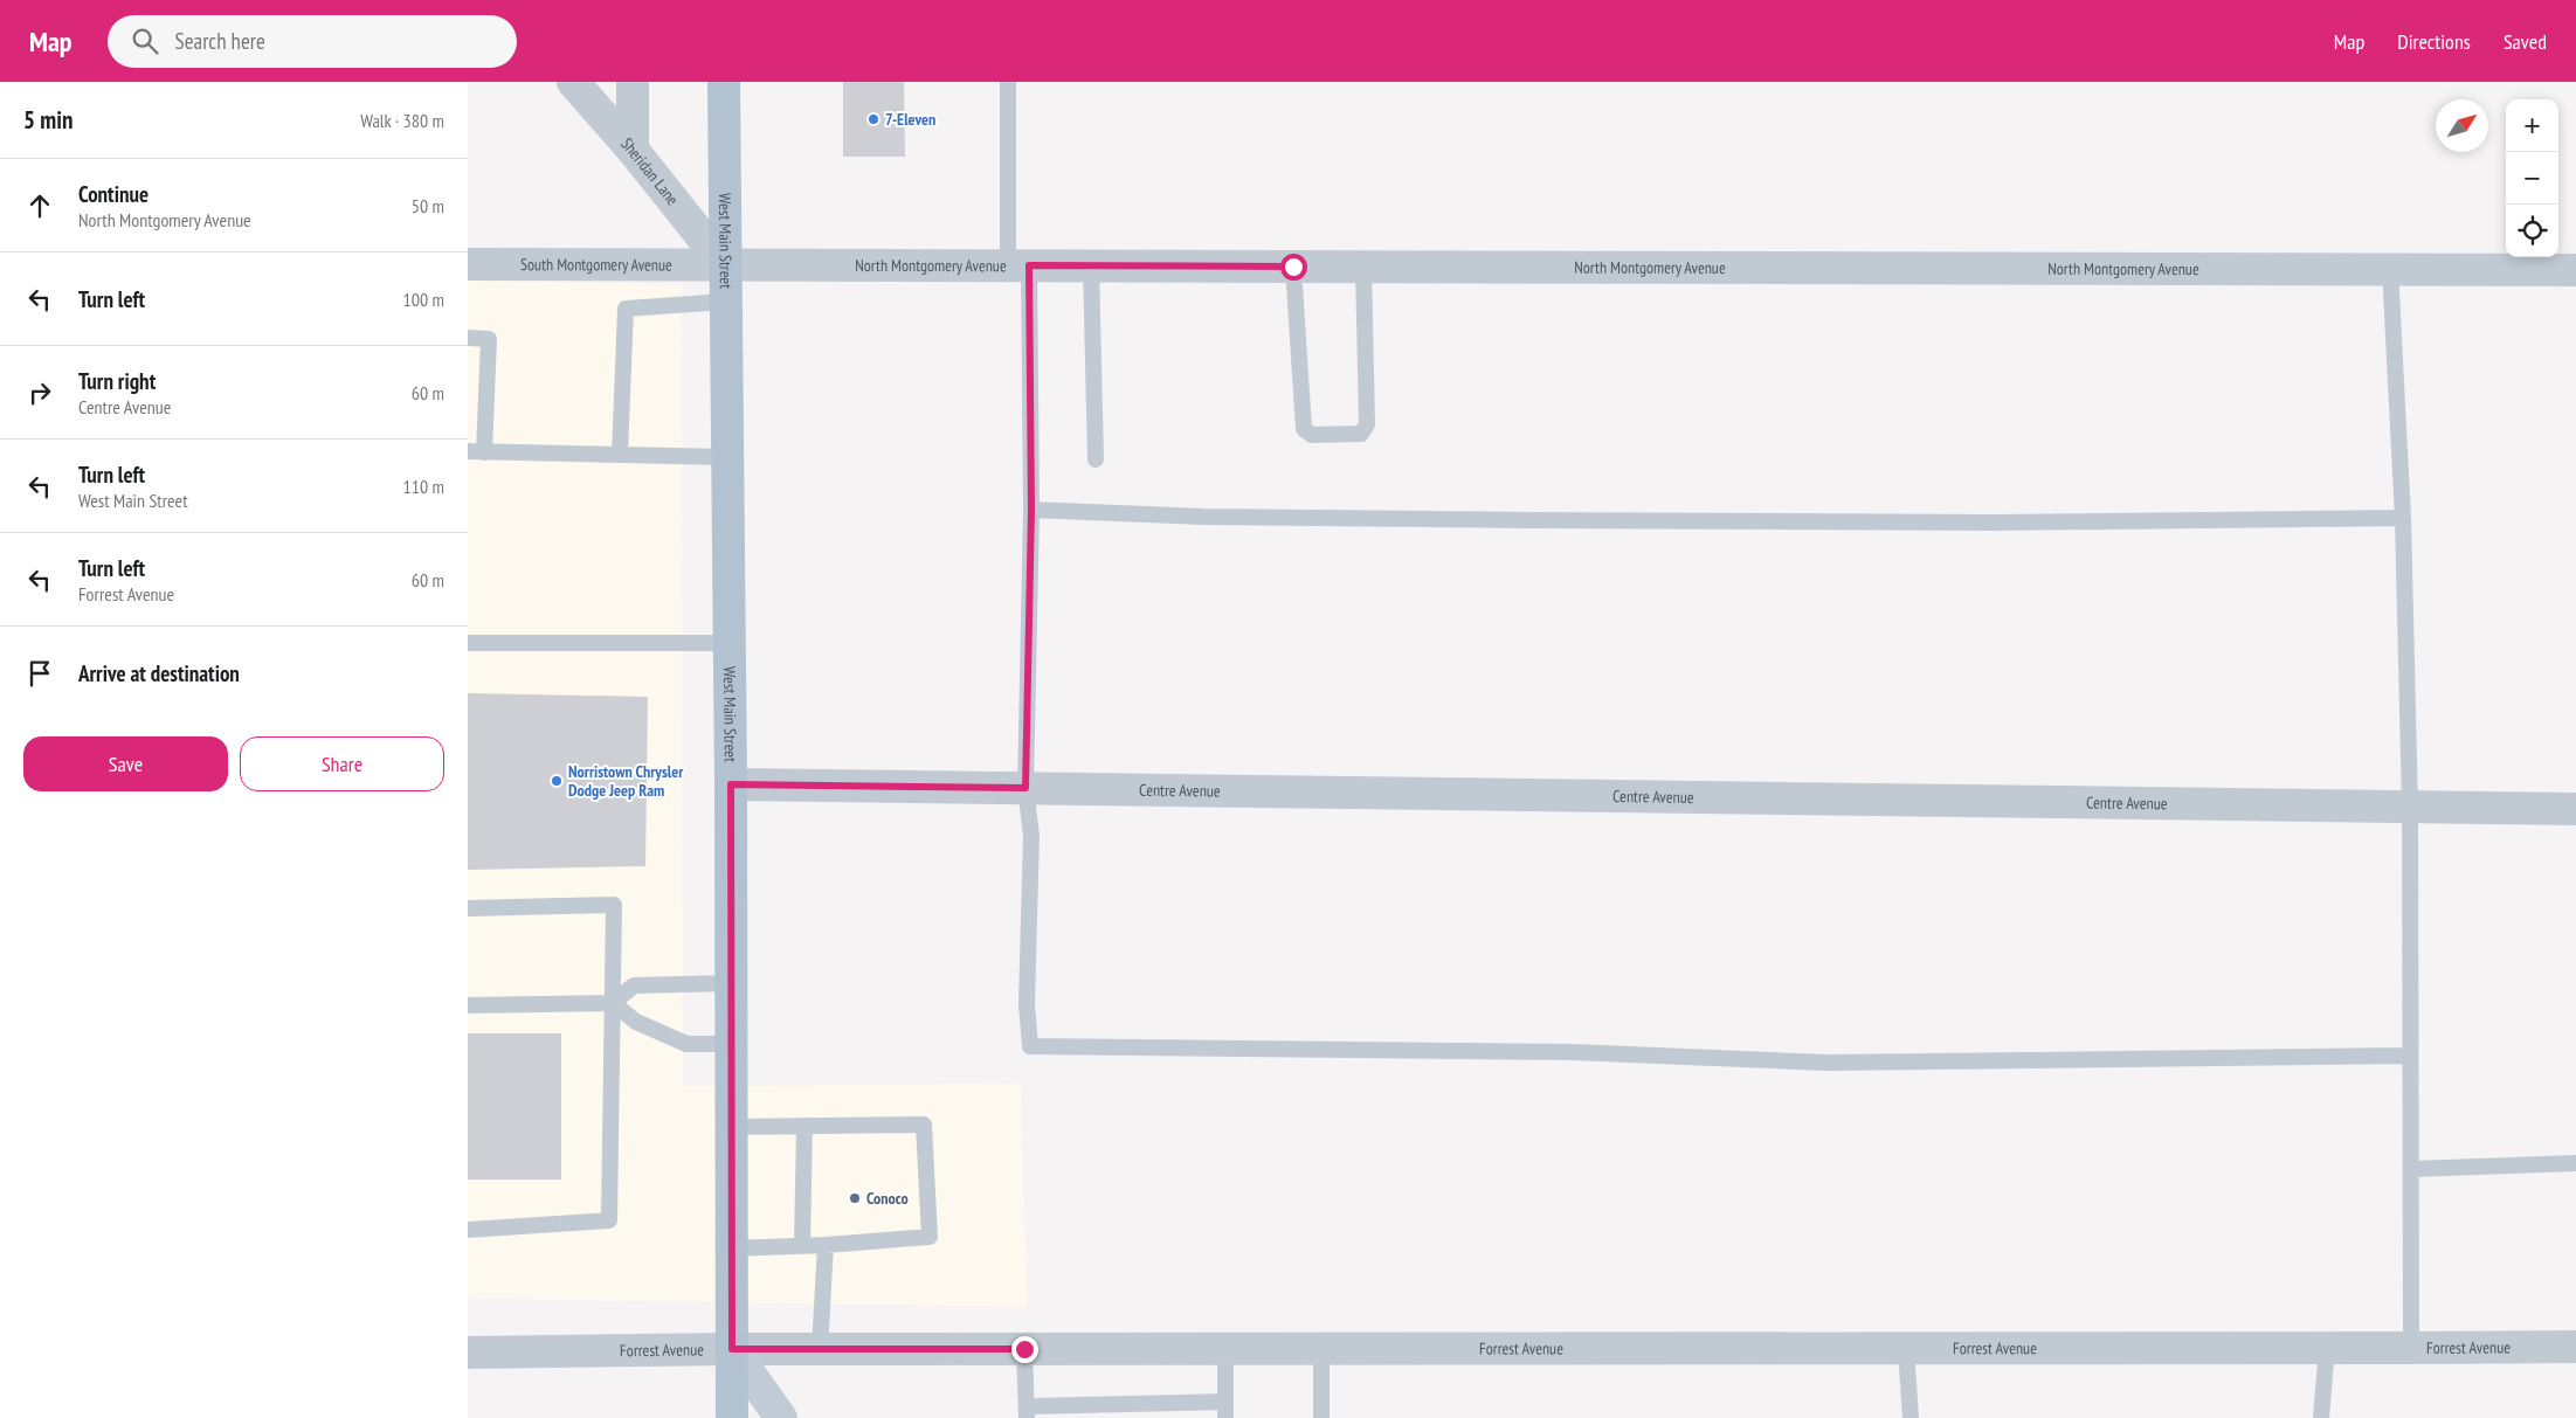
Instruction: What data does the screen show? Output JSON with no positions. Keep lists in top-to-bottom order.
{
  "streets": {
    "main road": ["West Main Street"],
    "street": [
      "Sheridan Lane",
      "South Montgomery Avenue",
      "North Montgomery Avenue",
      "Centre Avenue",
      "Forrest Avenue"
    ]
  },
  "crossings": [
    ["Sheridan Lane", "West Main Street"],
    ["Sheridan Lane", "South Montgomery Avenue"],
    ["Sheridan Lane", "North Montgomery Avenue"],
    ["West Main Street", "South Montgomery Avenue"],
    ["West Main Street", "North Montgomery Avenue"],
    ["West Main Street", "Centre Avenue"],
    ["West Main Street", "Forrest Avenue"],
    ["South Montgomery Avenue", "North Montgomery Avenue"]
  ],
  "places": ["7-Eleven", "Norristown Chrysler Dodge Jeep Ram", "Conoco"],
  "north": "top right",
  "page": {
    "header": "Map",
    "search": "Search here",
    "nav": ["Map", "Directions", "Saved"],
    "heading": ["5 min", "Walk · 380 m"],
    "map_buttons": ["+", "−"],
    "list": [
      ["Continue", "North Montgomery Avenue", "50 m"],
      ["Turn left", "100 m"],
      ["Turn right", "Centre Avenue", "60 m"],
      ["Turn left", "West Main Street", "110 m"],
      ["Turn left", "Forrest Avenue", "60 m"],
      "Arrive at destination"
    ],
    "buttons": ["Save", "Share"]
  }
}
